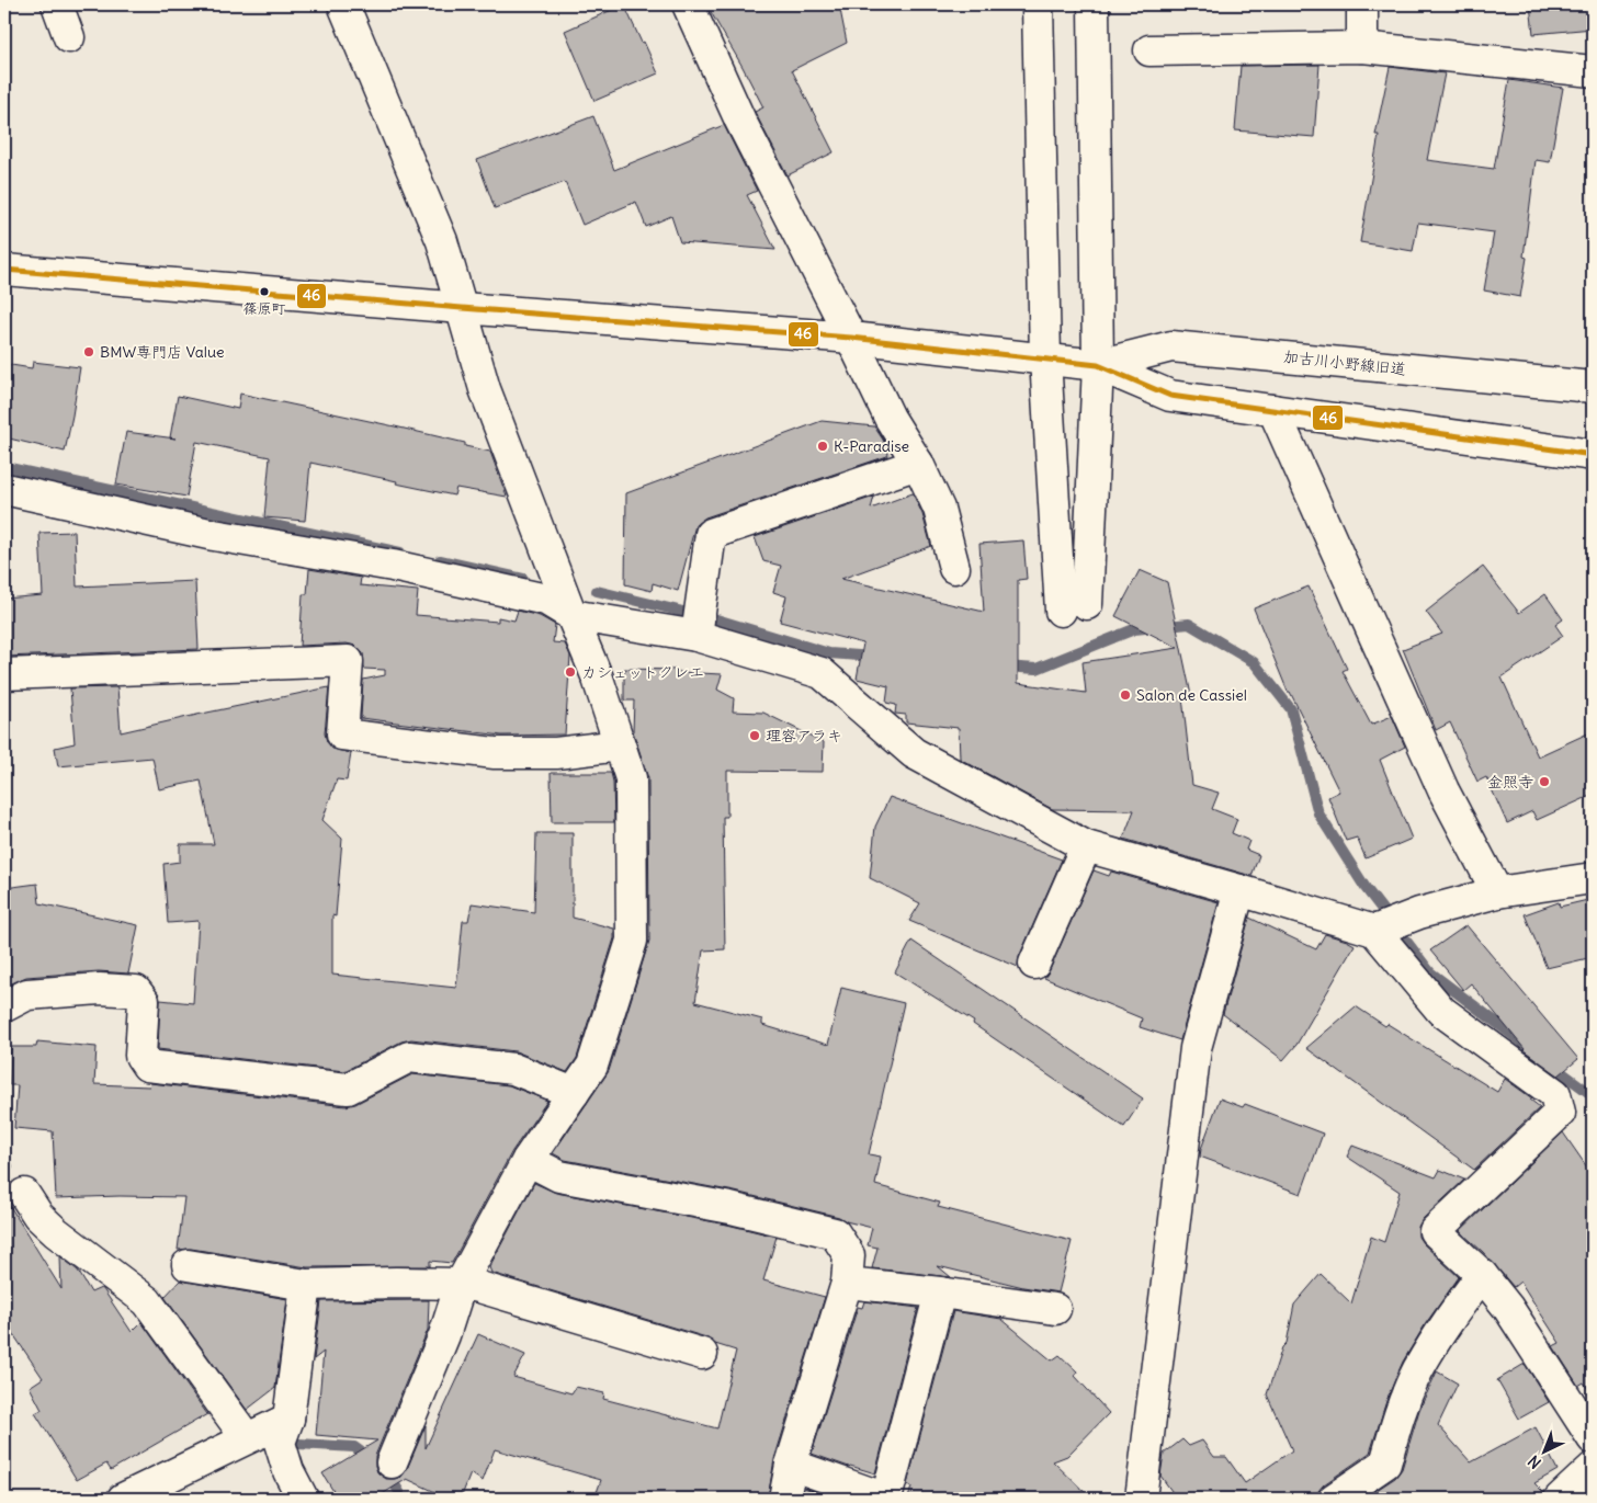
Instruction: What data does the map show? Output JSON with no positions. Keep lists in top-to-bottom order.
{
  "streets": {
    "street": ["加古川小野線旧道"]
  },
  "places": [
    "篠原町",
    "BMW専門店 Value",
    "K-Paradise",
    "カシェットクレエ",
    "Salon de Cassiel",
    "理容アラキ",
    "金照寺"
  ],
  "lines": ["transit line 46"],
  "north": "bottom left"
}
